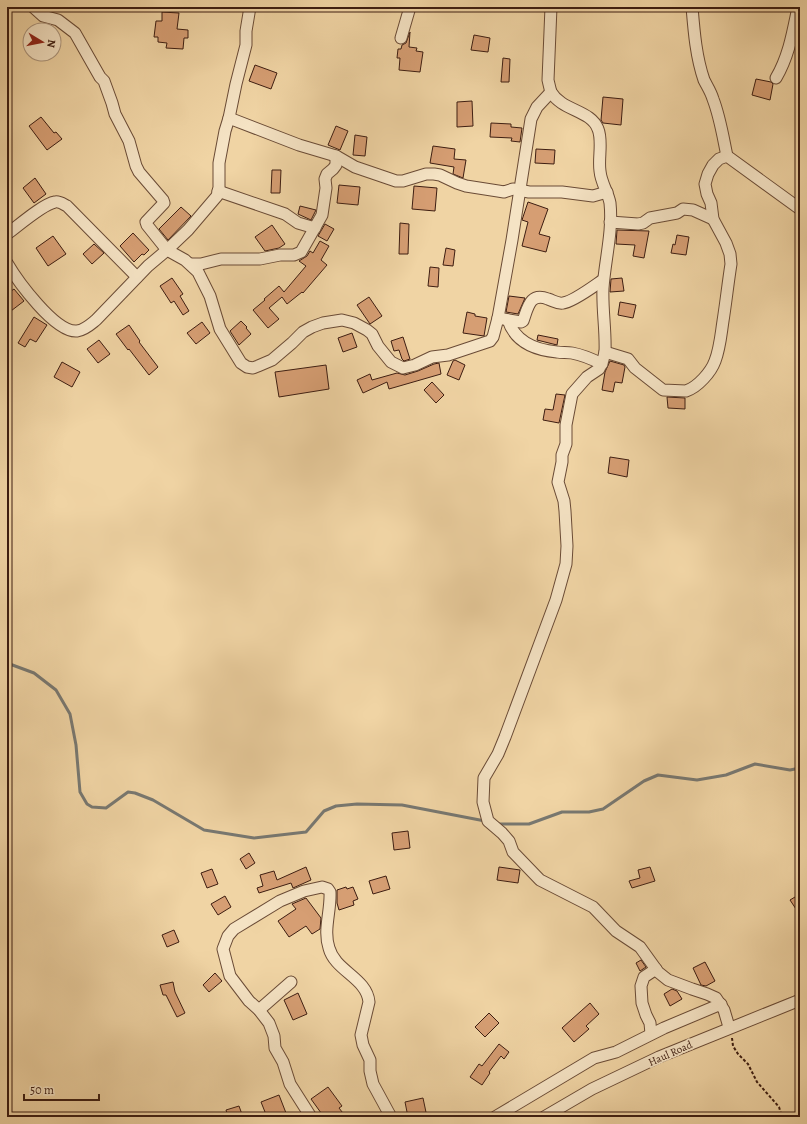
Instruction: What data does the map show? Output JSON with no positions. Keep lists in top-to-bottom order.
{
  "streets": {
    "street": ["Haul Road"]
  },
  "scale_bar": "50 m",
  "north": "right"
}
